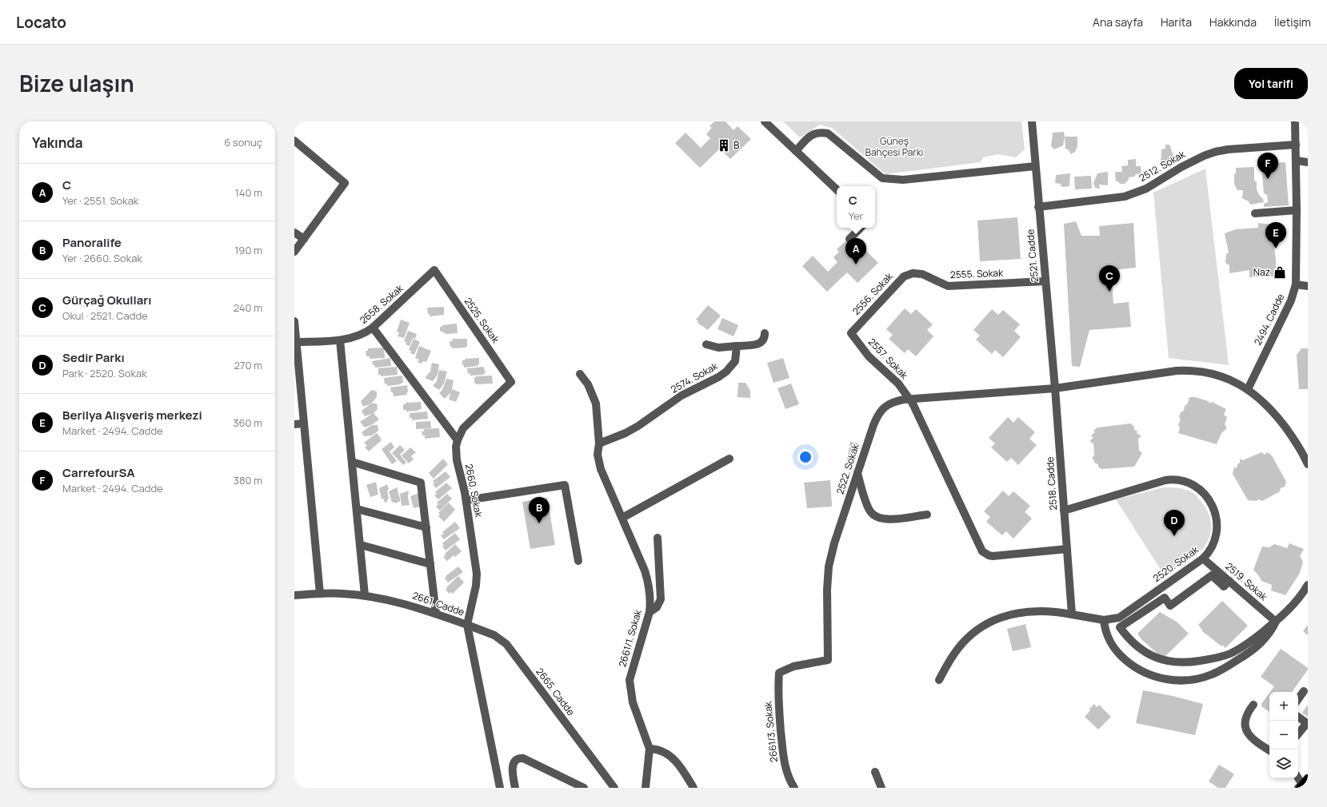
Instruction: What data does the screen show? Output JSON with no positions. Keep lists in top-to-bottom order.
{
  "streets": {
    "street": [
      "2512. Sokak",
      "2521. Cadde",
      "2555. Sokak",
      "2556. Sokak",
      "2658. Sokak",
      "2494. Cadde",
      "2525. Sokak",
      "2557. Sokak",
      "2574. Sokak",
      "2522. Sokak",
      "2518. Cadde",
      "2660. Sokak",
      "2520. Sokak",
      "2519. Sokak",
      "2661. Cadde",
      "2661/1. Sokak",
      "2665. Cadde",
      "2661/3. Sokak"
    ]
  },
  "crossings": [
    ["2512. Sokak", "2521. Cadde"],
    ["2512. Sokak", "2494. Cadde"],
    ["2521. Cadde", "2555. Sokak"],
    ["2521. Cadde", "2522. Sokak"],
    ["2521. Cadde", "2518. Cadde"],
    ["2555. Sokak", "2556. Sokak"],
    ["2556. Sokak", "2557. Sokak"],
    ["2658. Sokak", "2525. Sokak"],
    ["2525. Sokak", "2660. Sokak"],
    ["2557. Sokak", "2522. Sokak"],
    ["2557. Sokak", "2518. Cadde"],
    ["2574. Sokak", "2661/1. Sokak"],
    ["2522. Sokak", "2518. Cadde"],
    ["2522. Sokak", "2661/3. Sokak"],
    ["2518. Cadde", "2520. Sokak"],
    ["2660. Sokak", "2661. Cadde"],
    ["2660. Sokak", "2665. Cadde"],
    ["2520. Sokak", "2519. Sokak"],
    ["2661. Cadde", "2665. Cadde"]
  ],
  "parks": ["Güneş Bahçesi Parkı"],
  "places": {
    "building": ["B"],
    "shop": ["Naz"]
  },
  "page": {
    "header": "Locato",
    "nav": [
      "Ana sayfa",
      "Harita",
      "Hakkında",
      "İletişim"
    ],
    "title": "Bize ulaşın",
    "buttons": "Yol tarifi",
    "heading": ["Yakında", "6 sonuç"],
    "pins": [
      "F",
      "E",
      "A",
      "C",
      "B",
      "D"
    ],
    "list": [
      {
        "mark": "A",
        "name": "C",
        "note": "Yer · 2551. Sokak",
        "value": "140 m"
      },
      {
        "mark": "B",
        "name": "Panoralife",
        "note": "Yer · 2660. Sokak",
        "value": "190 m"
      },
      {
        "mark": "C",
        "name": "Gürçağ Okulları",
        "note": "Okul · 2521. Cadde",
        "value": "240 m"
      },
      {
        "mark": "D",
        "name": "Sedir Parkı",
        "note": "Park · 2520. Sokak",
        "value": "270 m"
      },
      {
        "mark": "E",
        "name": "Berilya Alışveriş merkezi",
        "note": "Market · 2494. Cadde",
        "value": "360 m"
      },
      {
        "mark": "F",
        "name": "CarrefourSA",
        "note": "Market · 2494. Cadde",
        "value": "380 m"
      }
    ],
    "popup": ["C", "Yer"],
    "map_buttons": ["+", "−"]
  }
}
